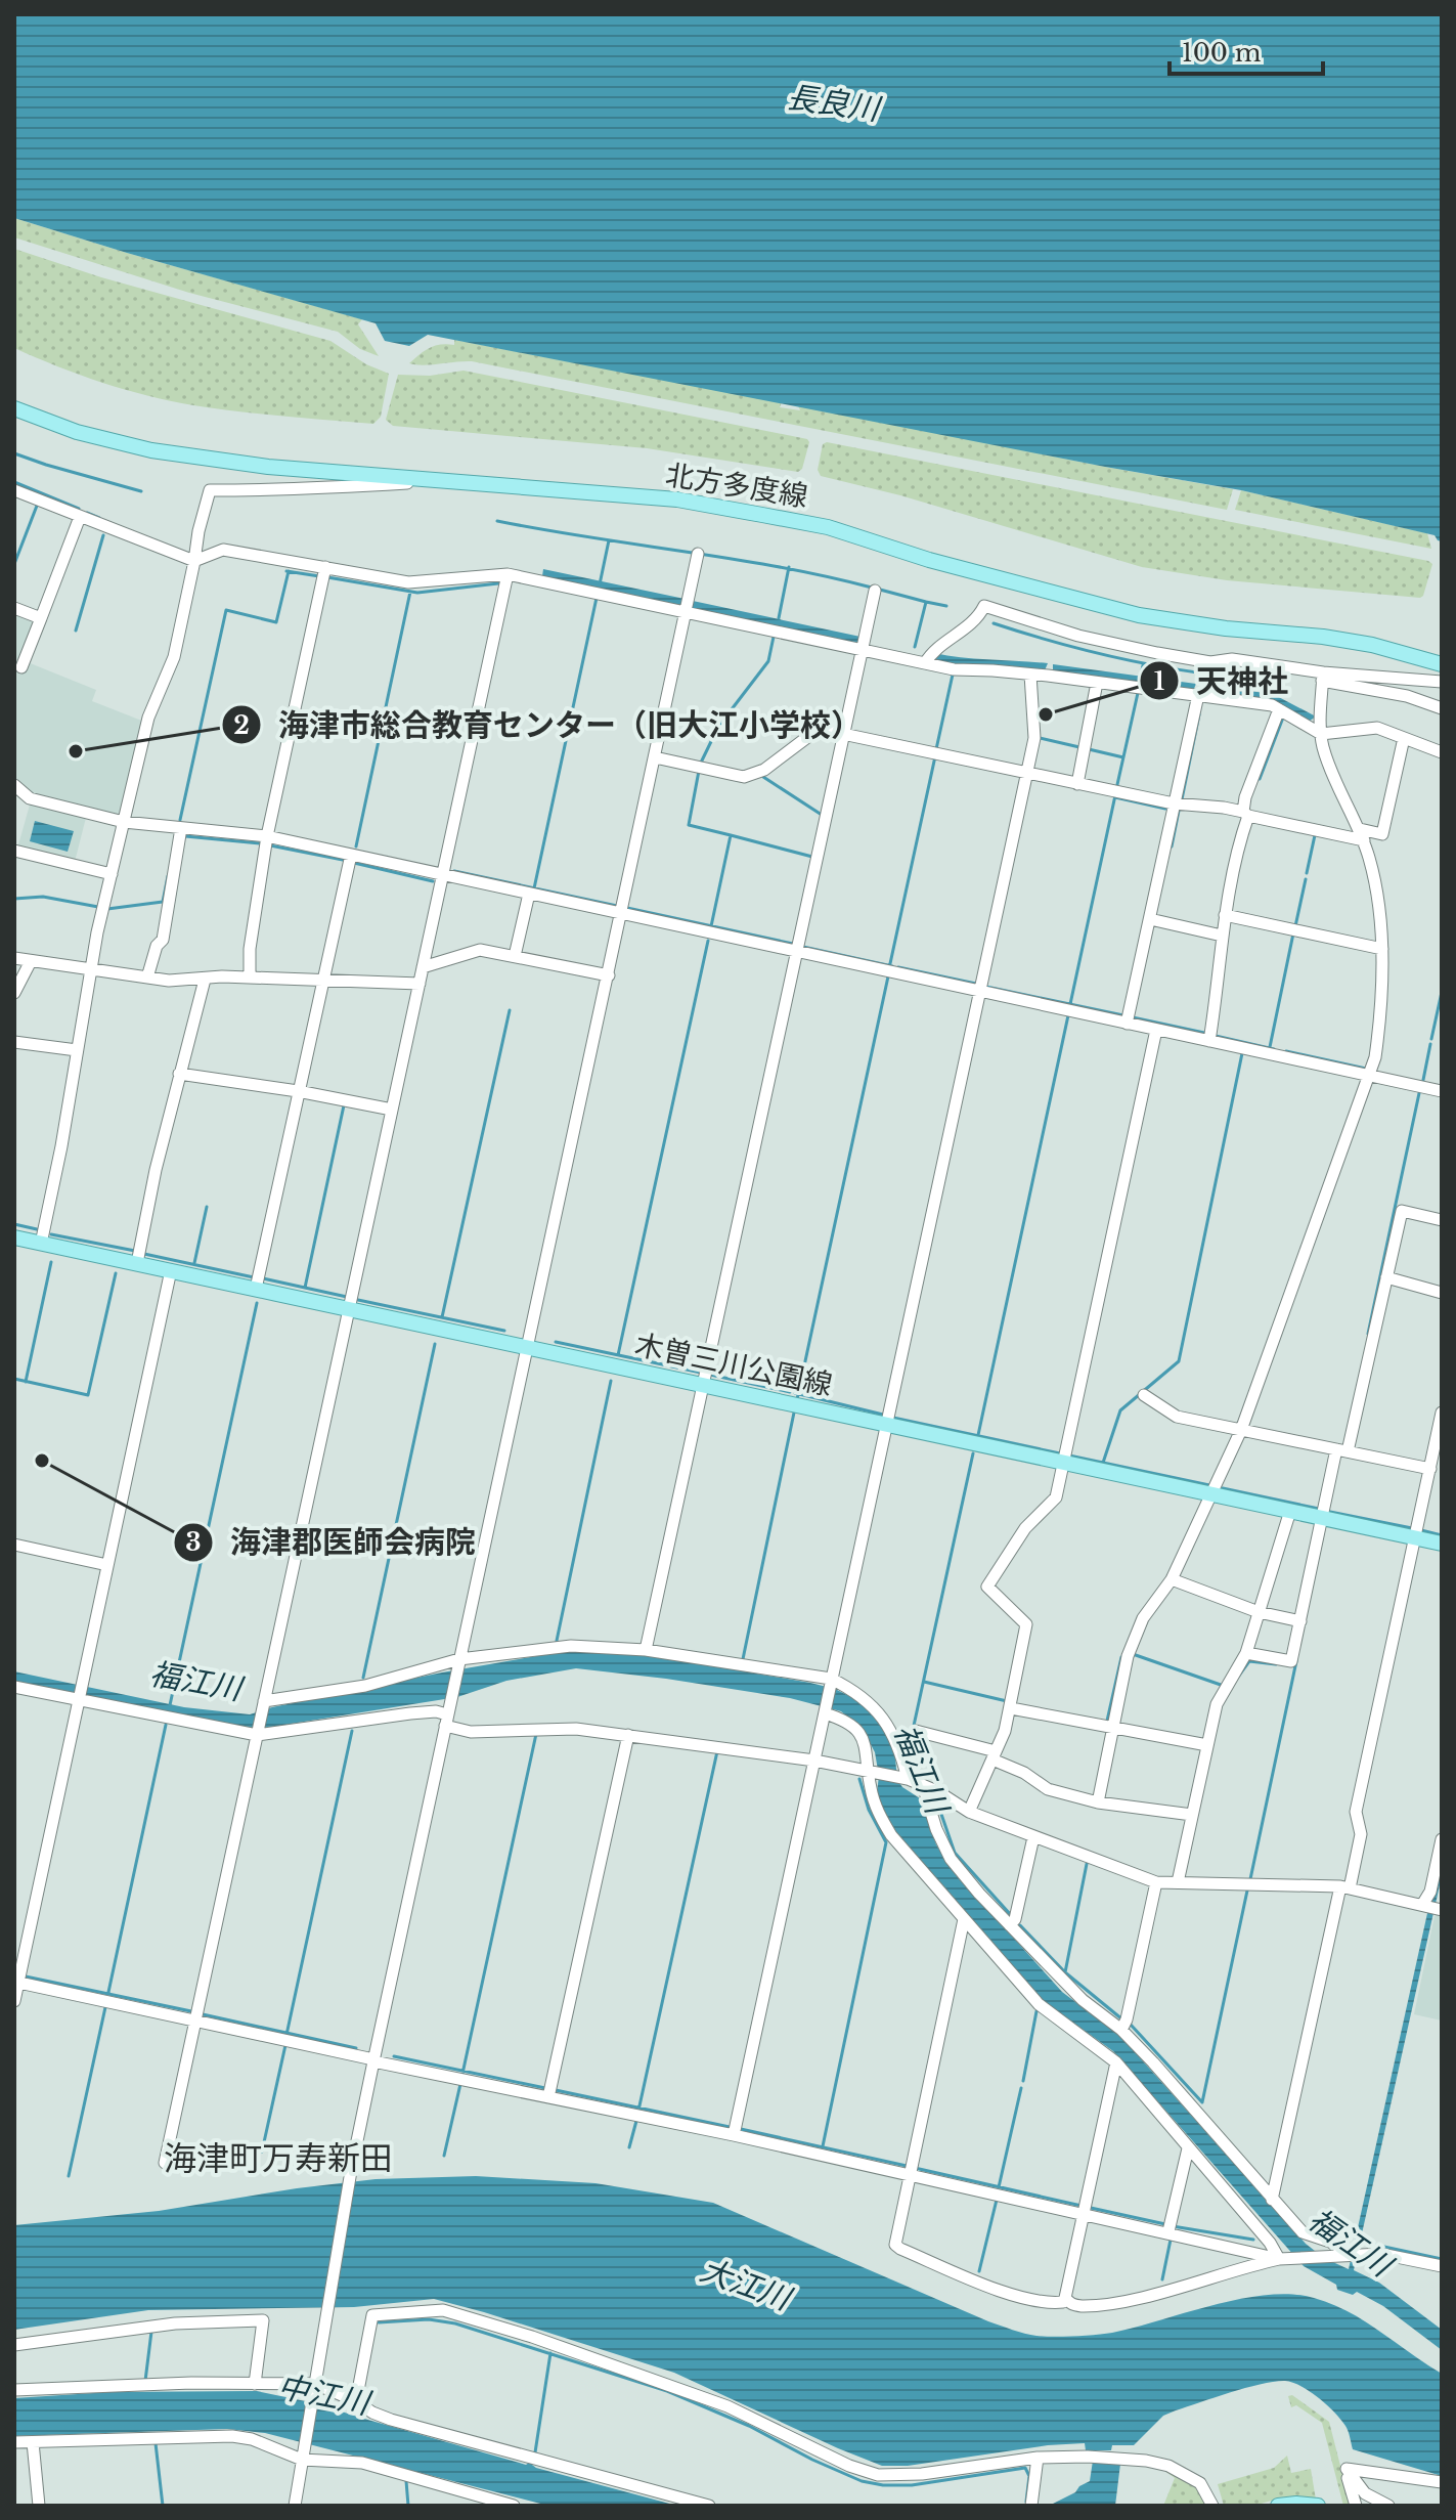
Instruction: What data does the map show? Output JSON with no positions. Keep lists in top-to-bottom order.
{
  "streets": {
    "main road": ["北方多度線", "木曽三川公園線"]
  },
  "districts": ["海津町万寿新田"],
  "water": [
    "長良川",
    "福江川",
    "大江川",
    "中江川"
  ],
  "places": ["天神社", "海津市総合教育センター（旧大江小学校）", "海津郡医師会病院"],
  "scale_bar": "100 m"
}
